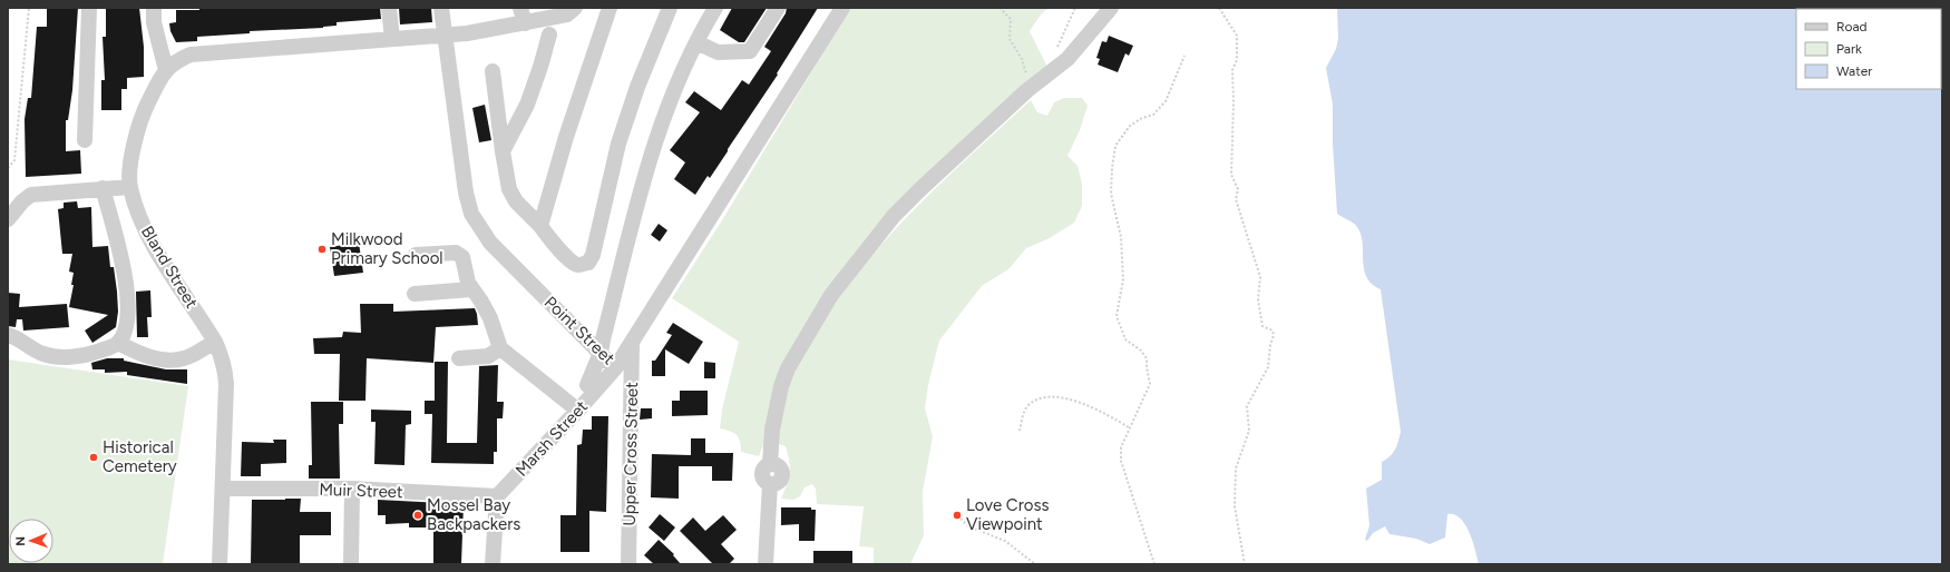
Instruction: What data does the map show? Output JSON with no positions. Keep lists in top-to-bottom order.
{
  "streets": {
    "street": [
      "Bland Street",
      "Point Street",
      "Marsh Street",
      "Upper Cross Street",
      "Muir Street"
    ]
  },
  "crossings": [
    ["Bland Street", "Point Street"],
    ["Bland Street", "Muir Street"],
    ["Point Street", "Marsh Street"],
    ["Point Street", "Upper Cross Street"],
    ["Marsh Street", "Muir Street"]
  ],
  "places": [
    "Milkwood Primary School",
    "Historical Cemetery",
    "Mossel Bay Backpackers",
    "Love Cross Viewpoint"
  ],
  "legend": ["Road", "Park", "Water"],
  "north": "left"
}
